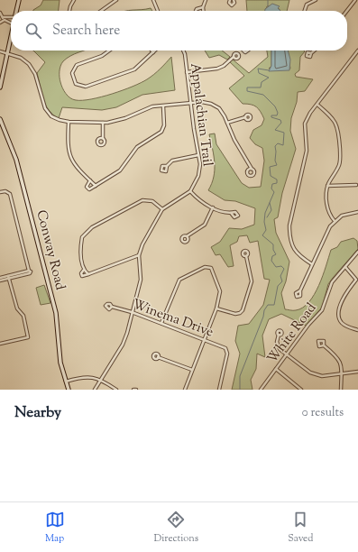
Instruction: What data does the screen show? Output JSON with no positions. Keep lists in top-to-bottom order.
{
  "streets": {
    "street": [
      "Appalachian Trail",
      "Conway Road",
      "Winema Drive",
      "White Road"
    ]
  },
  "page": {
    "search": "Search here",
    "heading": ["Nearby", "0 results"],
    "nav": ["Map", "Directions", "Saved"]
  }
}
